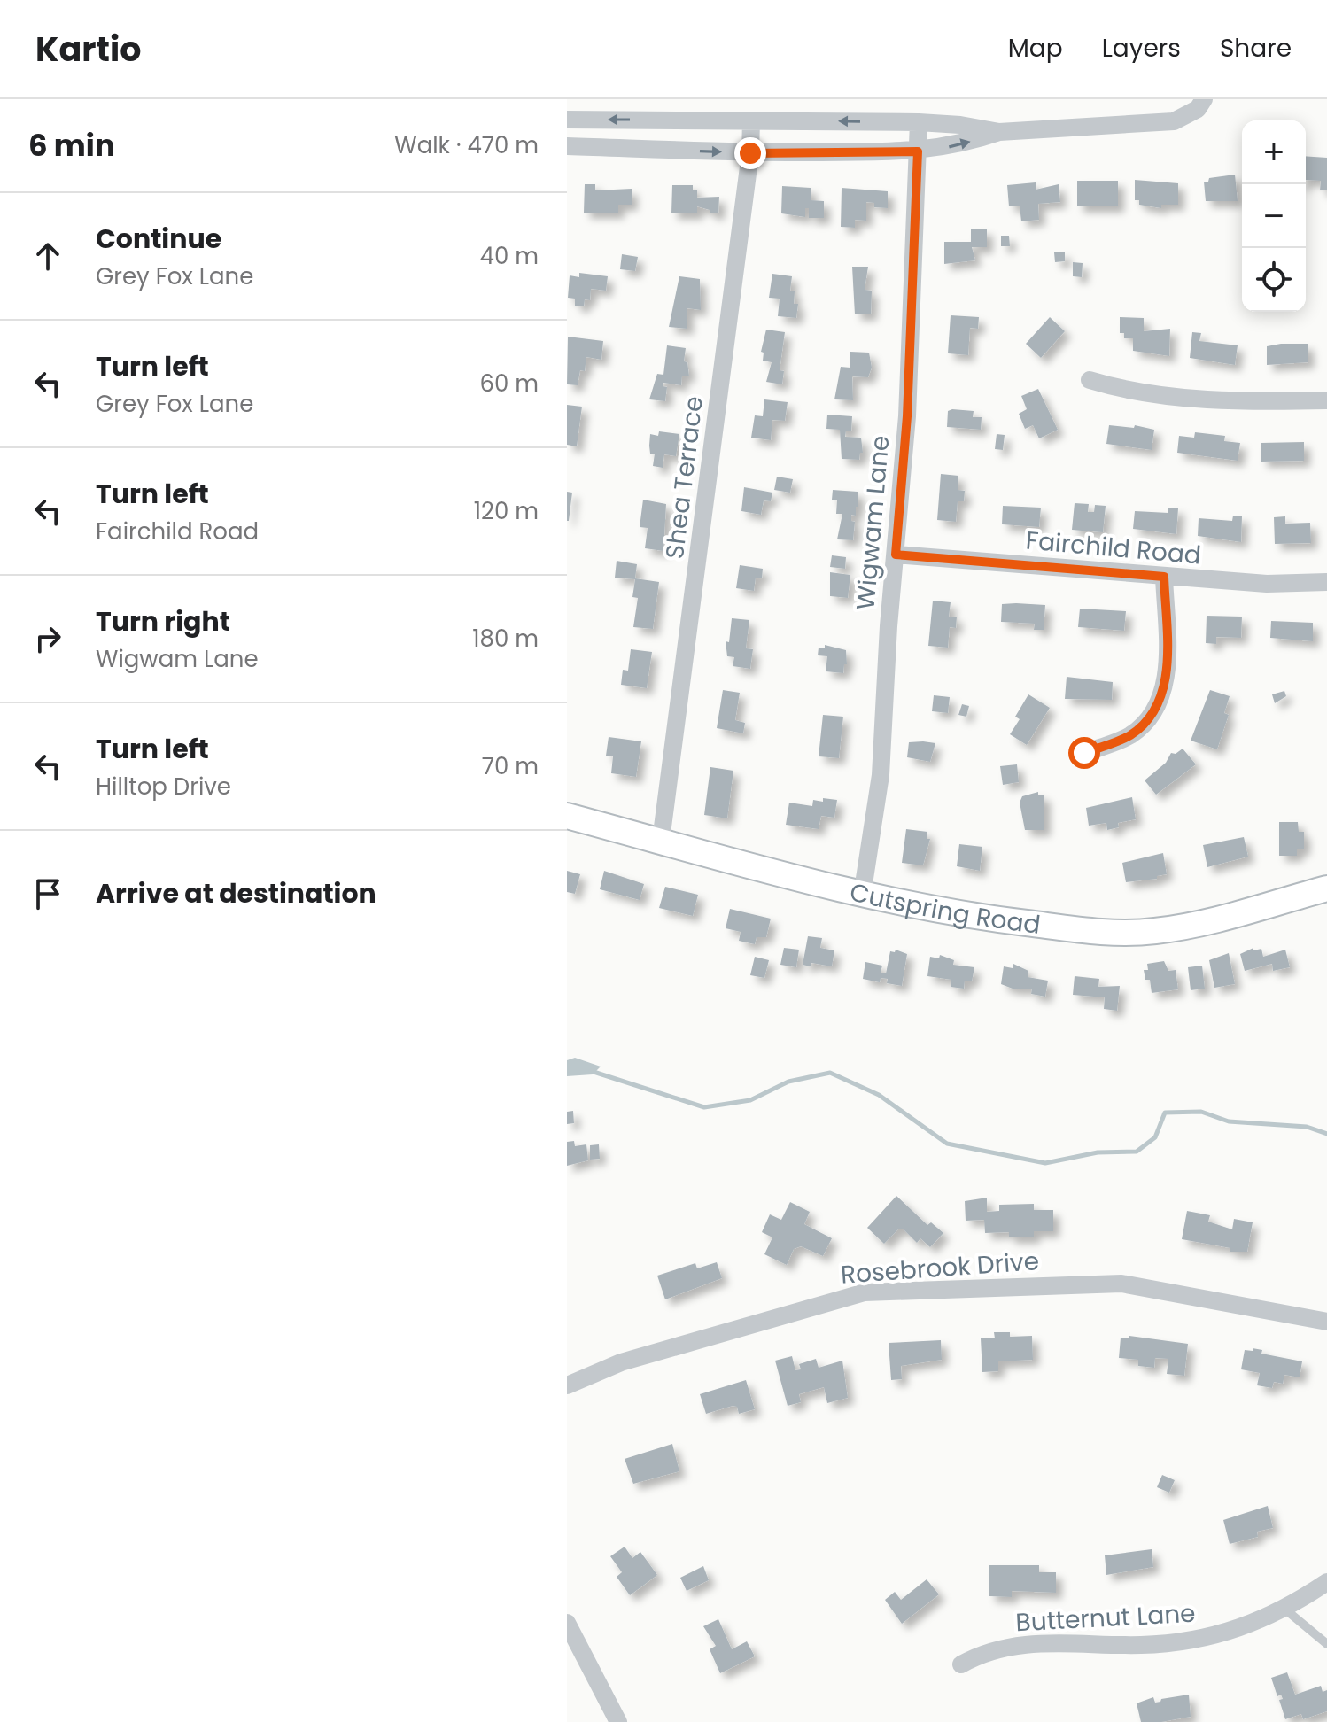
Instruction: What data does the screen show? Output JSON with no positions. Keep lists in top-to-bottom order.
{
  "streets": {
    "street": [
      "Shea Terrace",
      "Wigwam Lane",
      "Fairchild Road",
      "Cutspring Road",
      "Rosebrook Drive",
      "Butternut Lane"
    ]
  },
  "crossings": [
    ["Shea Terrace", "Cutspring Road"],
    ["Wigwam Lane", "Fairchild Road"],
    ["Wigwam Lane", "Cutspring Road"]
  ],
  "page": {
    "header": "Kartio",
    "nav": ["Map", "Layers", "Share"],
    "heading": ["6 min", "Walk · 470 m"],
    "map_buttons": ["+", "−"],
    "list": [
      ["Continue", "Grey Fox Lane", "40 m"],
      ["Turn left", "Grey Fox Lane", "60 m"],
      ["Turn left", "Fairchild Road", "120 m"],
      ["Turn right", "Wigwam Lane", "180 m"],
      ["Turn left", "Hilltop Drive", "70 m"],
      "Arrive at destination"
    ]
  }
}
